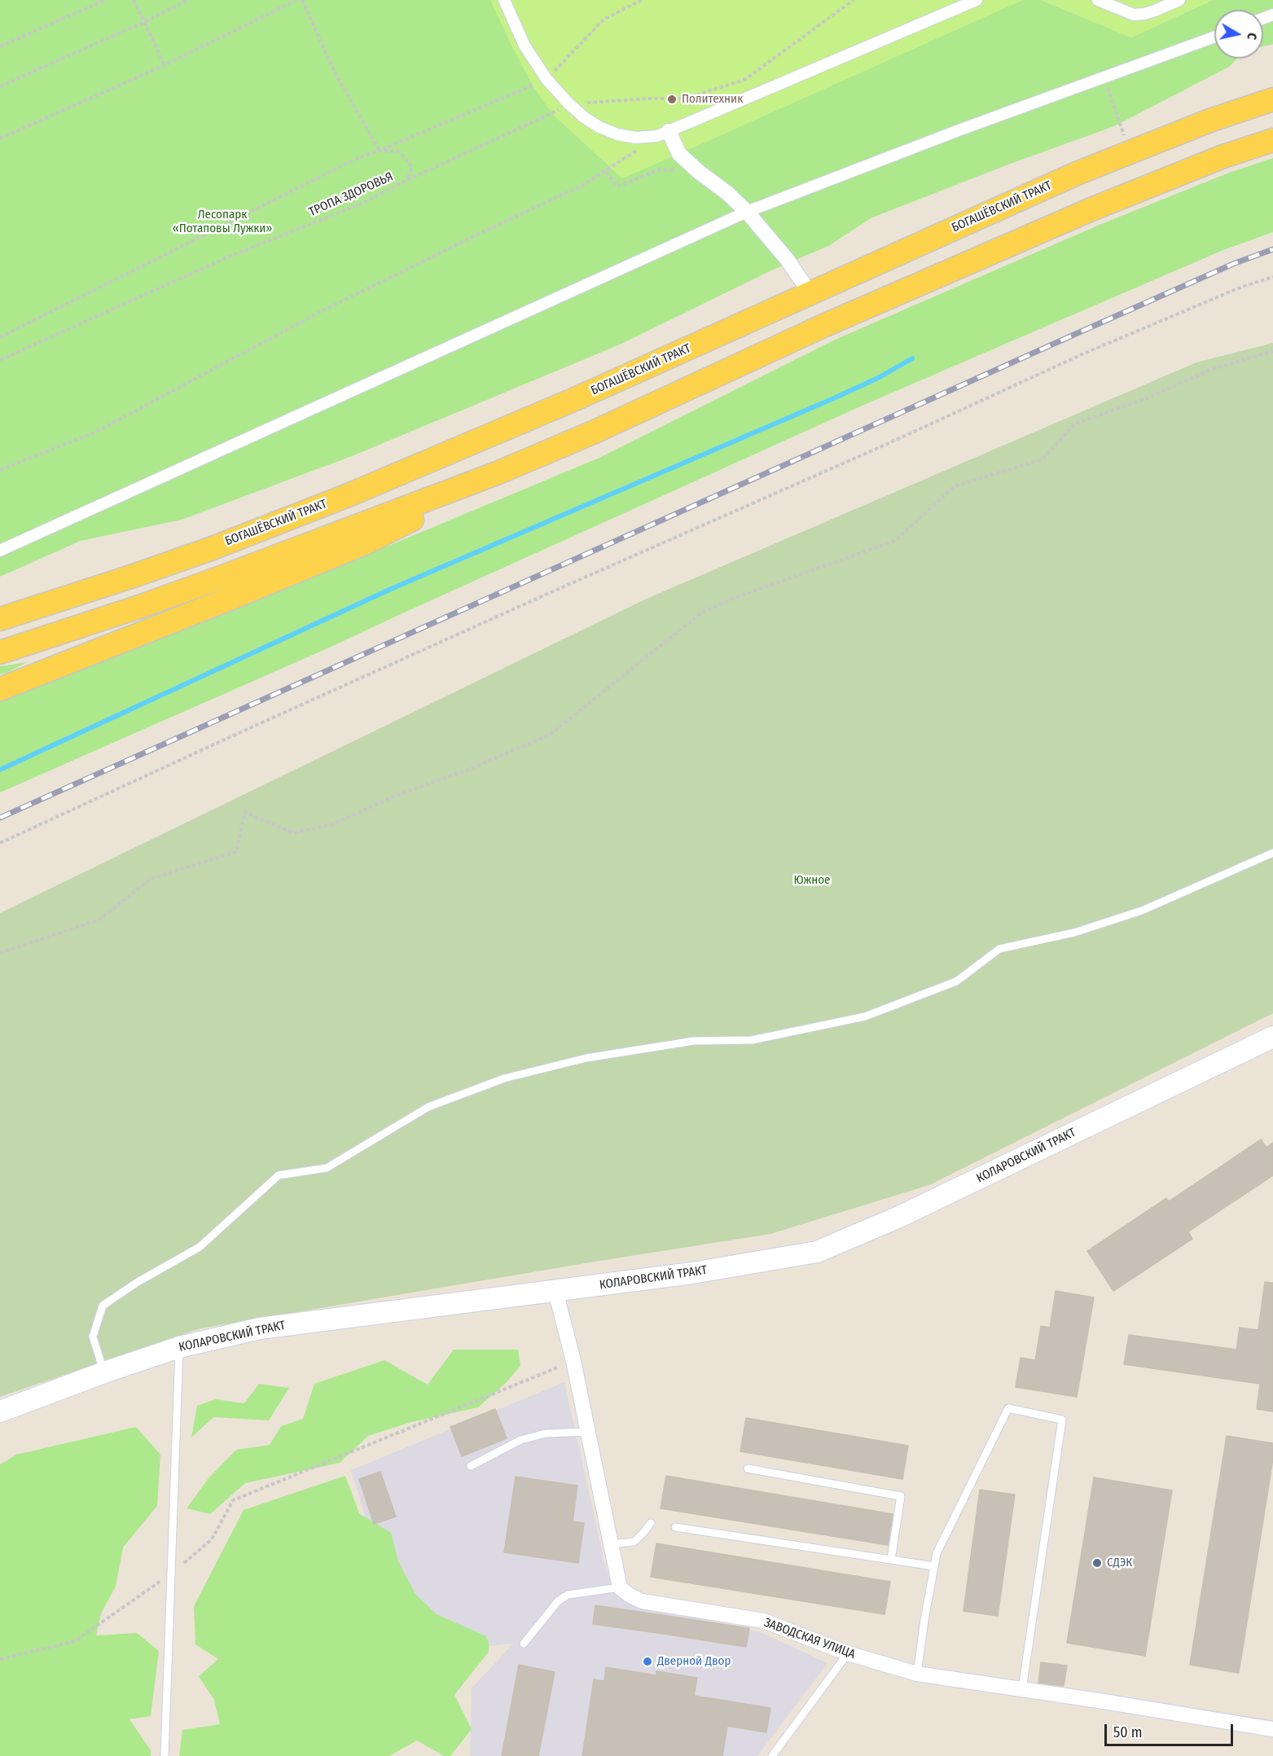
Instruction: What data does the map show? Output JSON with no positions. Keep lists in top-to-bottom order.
{
  "streets": {
    "main road": ["БОГАШЁВСКИЙ ТРАКТ", "КОЛАРОВСКИЙ ТРАКТ"],
    "street": ["ЗАВОДСКАЯ УЛИЦА"],
    "path": ["ТРОПА ЗДОРОВЬЯ"]
  },
  "parks": ["Лесопарк «Потаповы Лужки»", "Южное"],
  "places": ["Политехник", "СДЭК", "Дверной Двор"],
  "scale_bar": "50 m",
  "north": "right"
}
